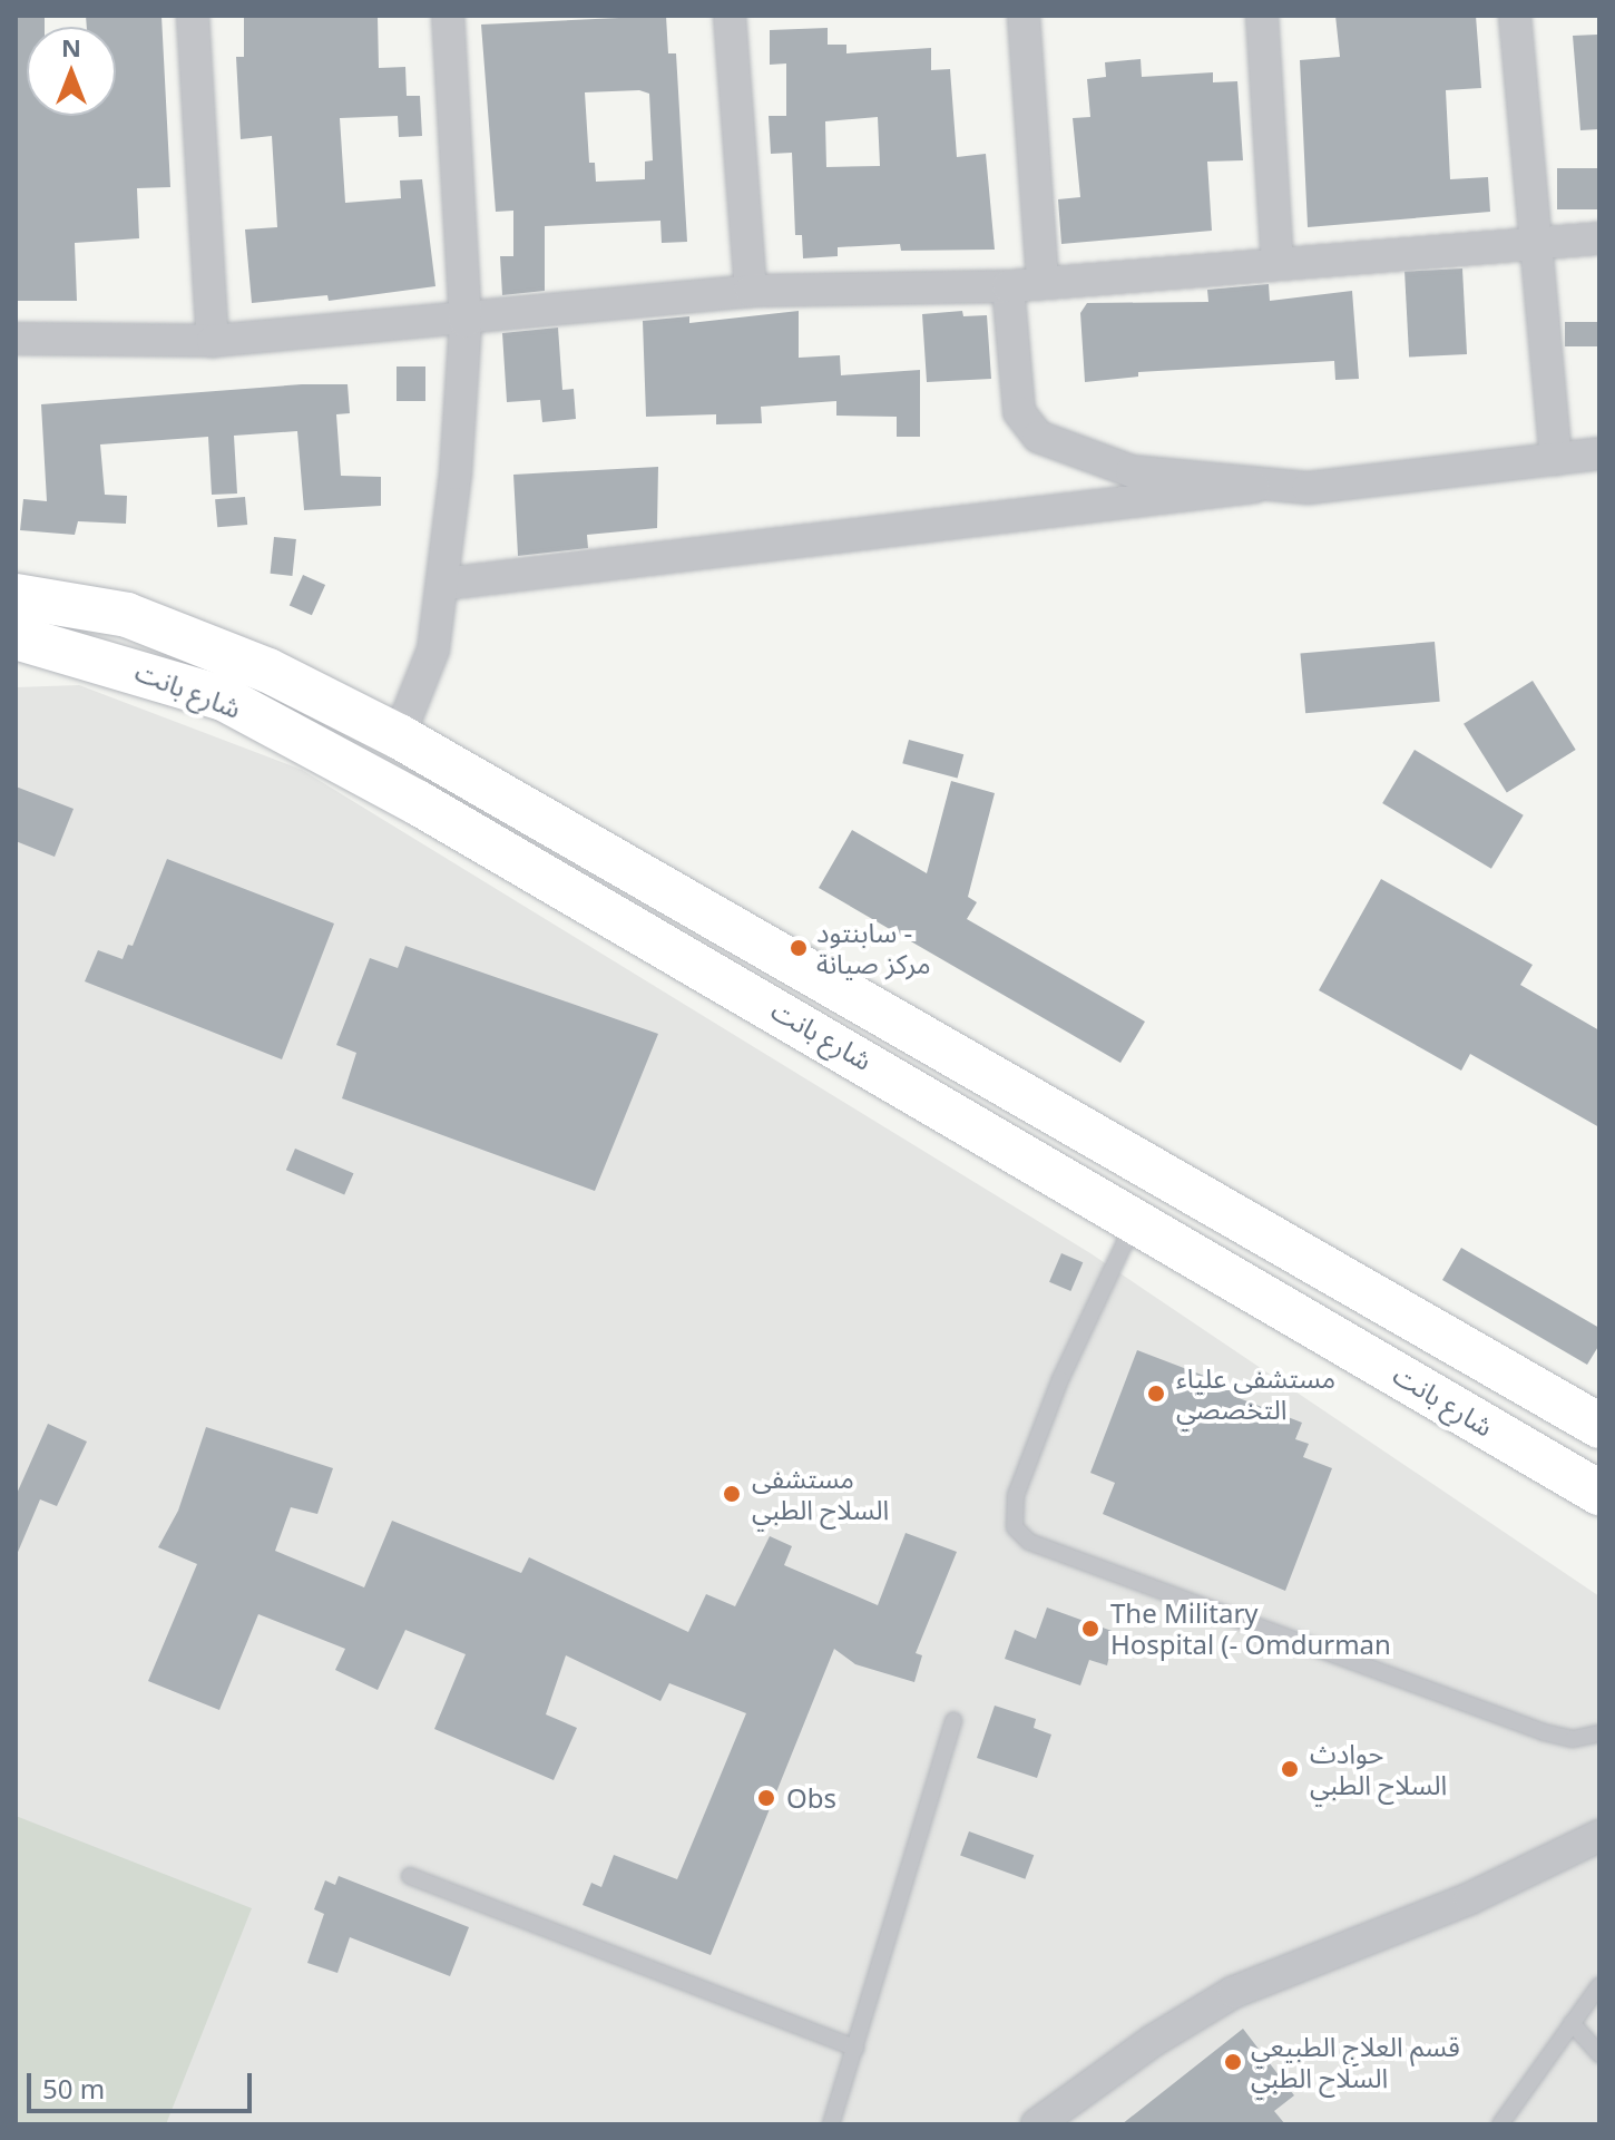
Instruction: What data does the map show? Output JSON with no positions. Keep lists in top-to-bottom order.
{
  "streets": {
    "main road": ["شارع بانت"]
  },
  "places": [
    "سابنتود - مركز صيانة",
    "مستشفى علياء التخصصي",
    "مستشفى السلاح الطبي",
    "The Military Hospital (- Omdurman",
    "حوادث السلاح الطبي",
    "Obs",
    "قسم العلاج الطبيعي السلاح الطبي"
  ],
  "scale_bar": "50 m",
  "north": "top"
}
